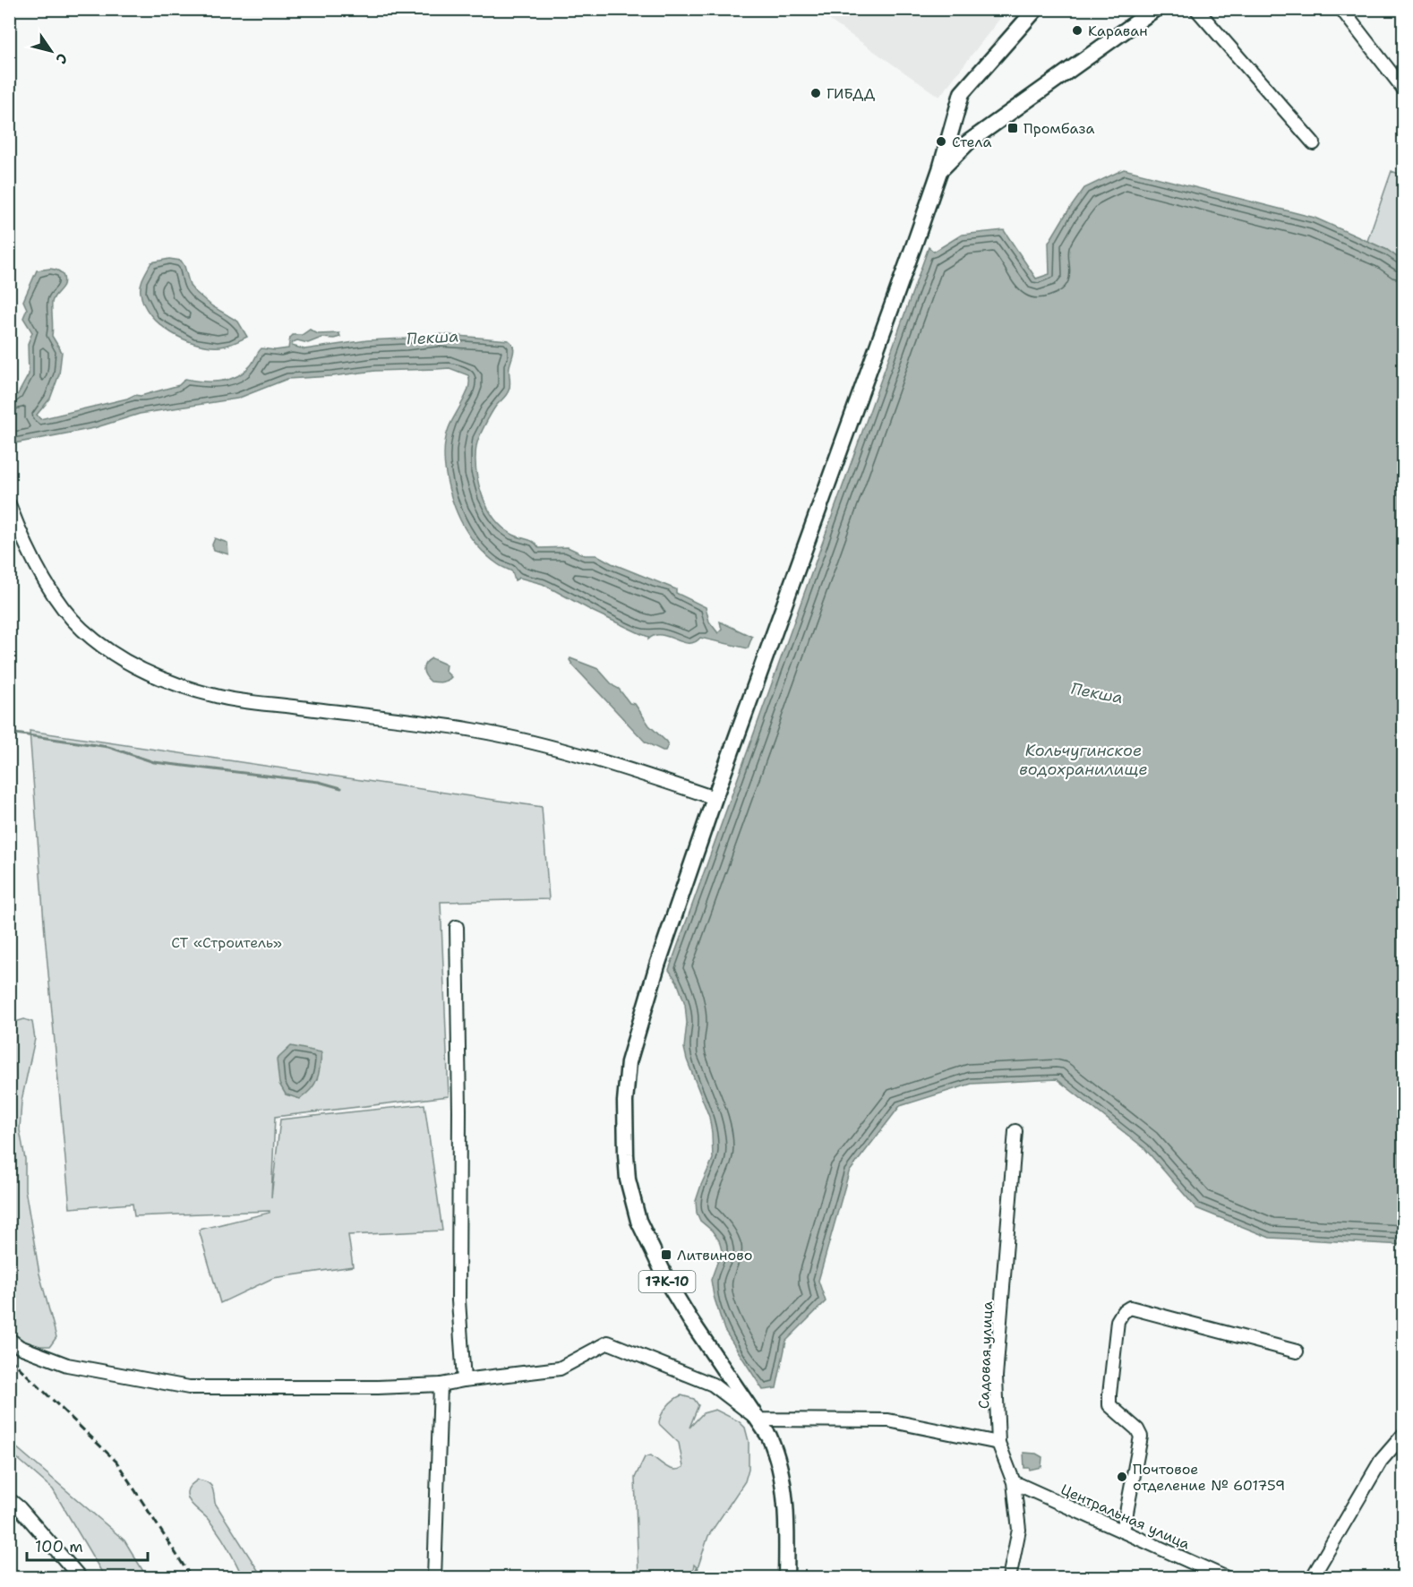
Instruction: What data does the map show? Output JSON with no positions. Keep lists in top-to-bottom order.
{
  "streets": {
    "main road": ["17К-10"],
    "street": ["Садовая улица", "Центральная улица"]
  },
  "crossings": [
    ["Садовая улица", "Центральная улица"]
  ],
  "water": ["Пекша", "Кольчугинское водохранилище"],
  "parks": ["СТ «Строитель»"],
  "places": {
    "other": [
      "Караван",
      "ГИБДД",
      "Стела",
      "Почтовое отделение № 601759"
    ],
    "transit": ["Промбаза", "Литвиново"]
  },
  "scale_bar": "100 m",
  "north": "bottom right"
}
